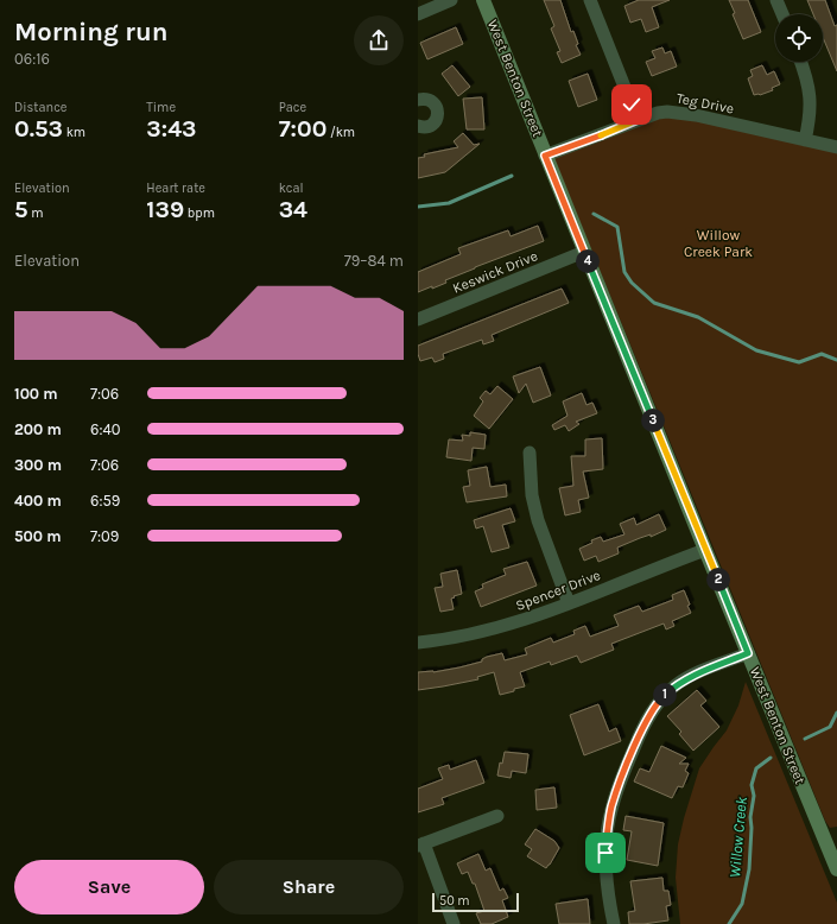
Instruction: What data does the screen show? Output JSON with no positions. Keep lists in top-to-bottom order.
{
  "streets": {
    "street": [
      "West Benton Street",
      "Teg Drive",
      "Keswick Drive",
      "Spencer Drive"
    ]
  },
  "crossings": [
    ["West Benton Street", "Teg Drive"],
    ["West Benton Street", "Keswick Drive"],
    ["West Benton Street", "Spencer Drive"]
  ],
  "water": ["Willow Creek"],
  "parks": ["Willow Creek Park"],
  "scale_bar": "50 m",
  "page": {
    "heading": ["Morning run", "06:16"],
    "stats": [
      ["Distance", "0.53 km"],
      ["Time", "3:43"],
      ["Pace", "7:00 /km"],
      ["Elevation", "5 m"],
      ["Heart rate", "139 bpm"],
      ["kcal", "34"]
    ],
    "chart": ["Elevation", "79–84 m"],
    "pins": [
      "4",
      "3",
      "2",
      "1"
    ],
    "list": [
      {
        "name": "100 m",
        "note": "7:06"
      },
      {
        "name": "200 m",
        "note": "6:40"
      },
      {
        "name": "300 m",
        "note": "7:06"
      },
      {
        "name": "400 m",
        "note": "6:59"
      },
      {
        "name": "500 m",
        "note": "7:09"
      }
    ],
    "buttons": ["Save", "Share"],
    "scale": "50 m"
  }
}
